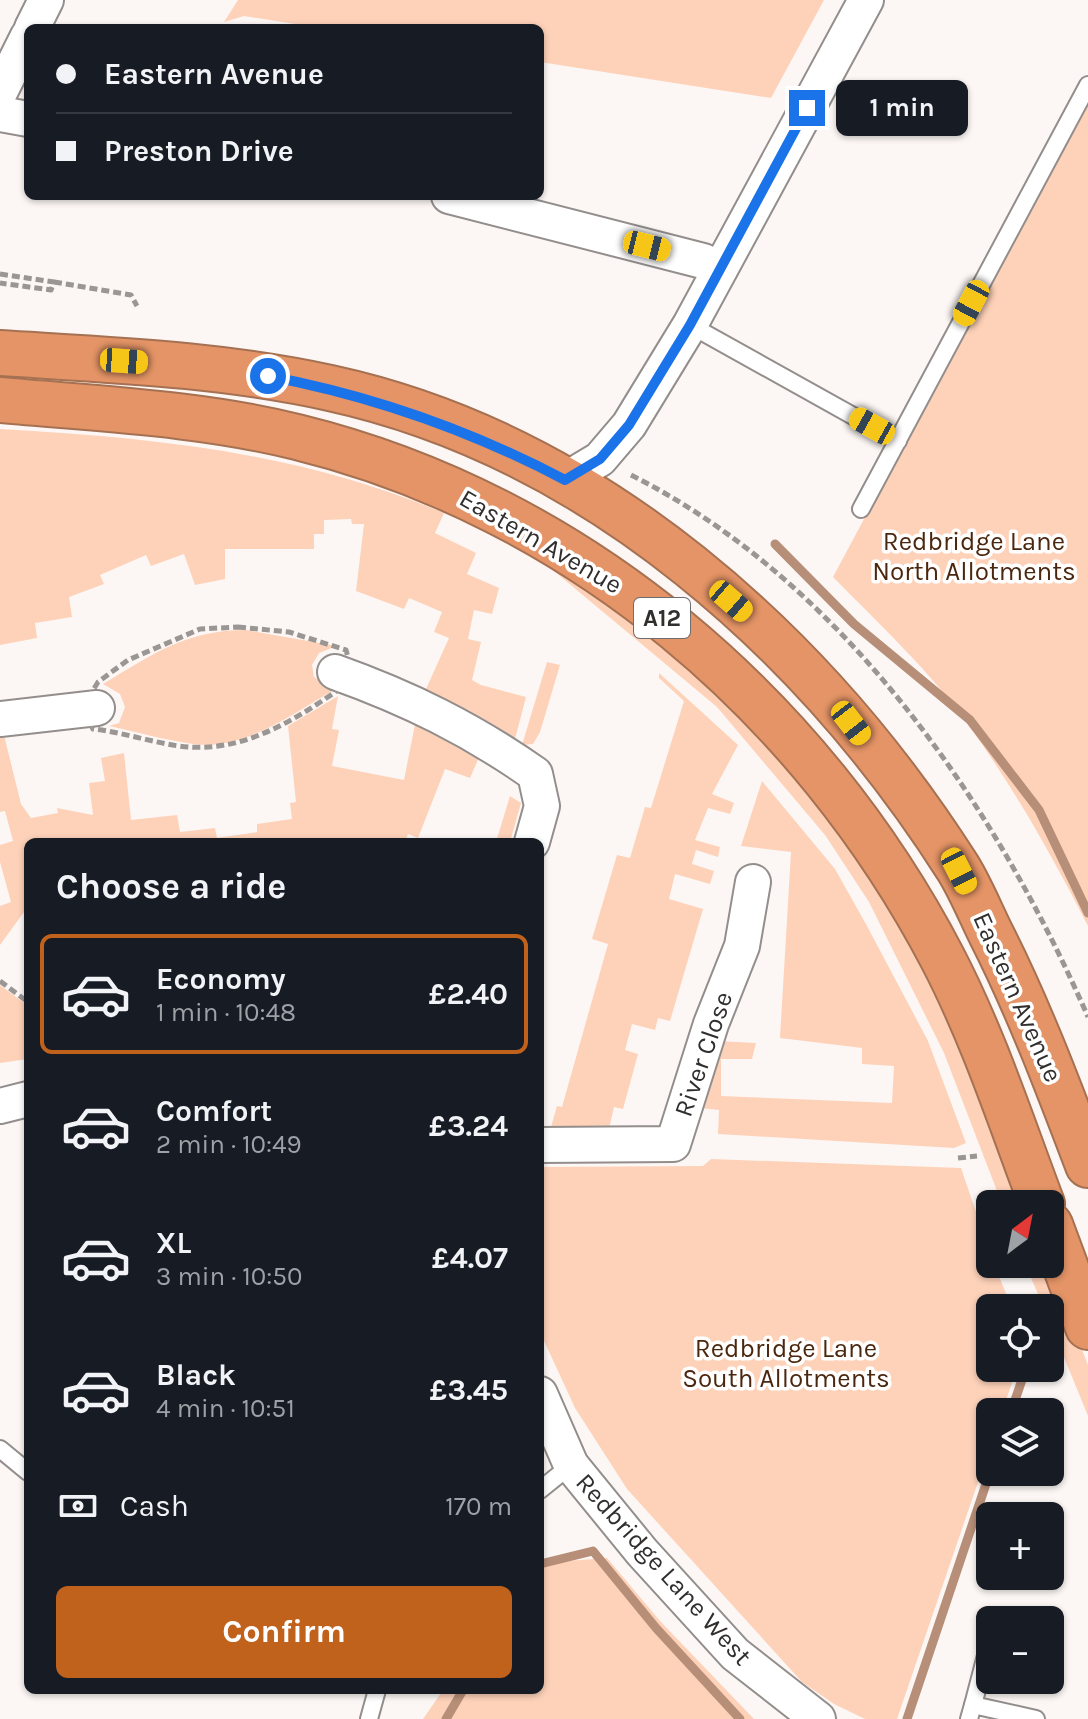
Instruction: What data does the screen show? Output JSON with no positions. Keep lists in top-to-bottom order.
{
  "streets": {
    "highway": ["Eastern Avenue", "A12"],
    "street": ["River Close", "Redbridge Lane West"]
  },
  "crossings": [
    ["Eastern Avenue", "A12"]
  ],
  "parks": ["Redbridge Lane North Allotments", "Redbridge Lane South Allotments"],
  "north": "top right",
  "page": {
    "banner": ["Eastern Avenue", "Preston Drive"],
    "bubble": "1 min",
    "heading": "Choose a ride",
    "list": [
      {
        "name": "Economy",
        "note": "1 min · 10:48",
        "value": "£2.40"
      },
      {
        "name": "Comfort",
        "note": "2 min · 10:49",
        "value": "£3.24"
      },
      {
        "name": "XL",
        "note": "3 min · 10:50",
        "value": "£4.07"
      },
      {
        "name": "Black",
        "note": "4 min · 10:51",
        "value": "£3.45"
      }
    ],
    "map_buttons": ["+", "−"],
    "pay": ["Cash", "170 m"],
    "buttons": "Confirm"
  }
}
